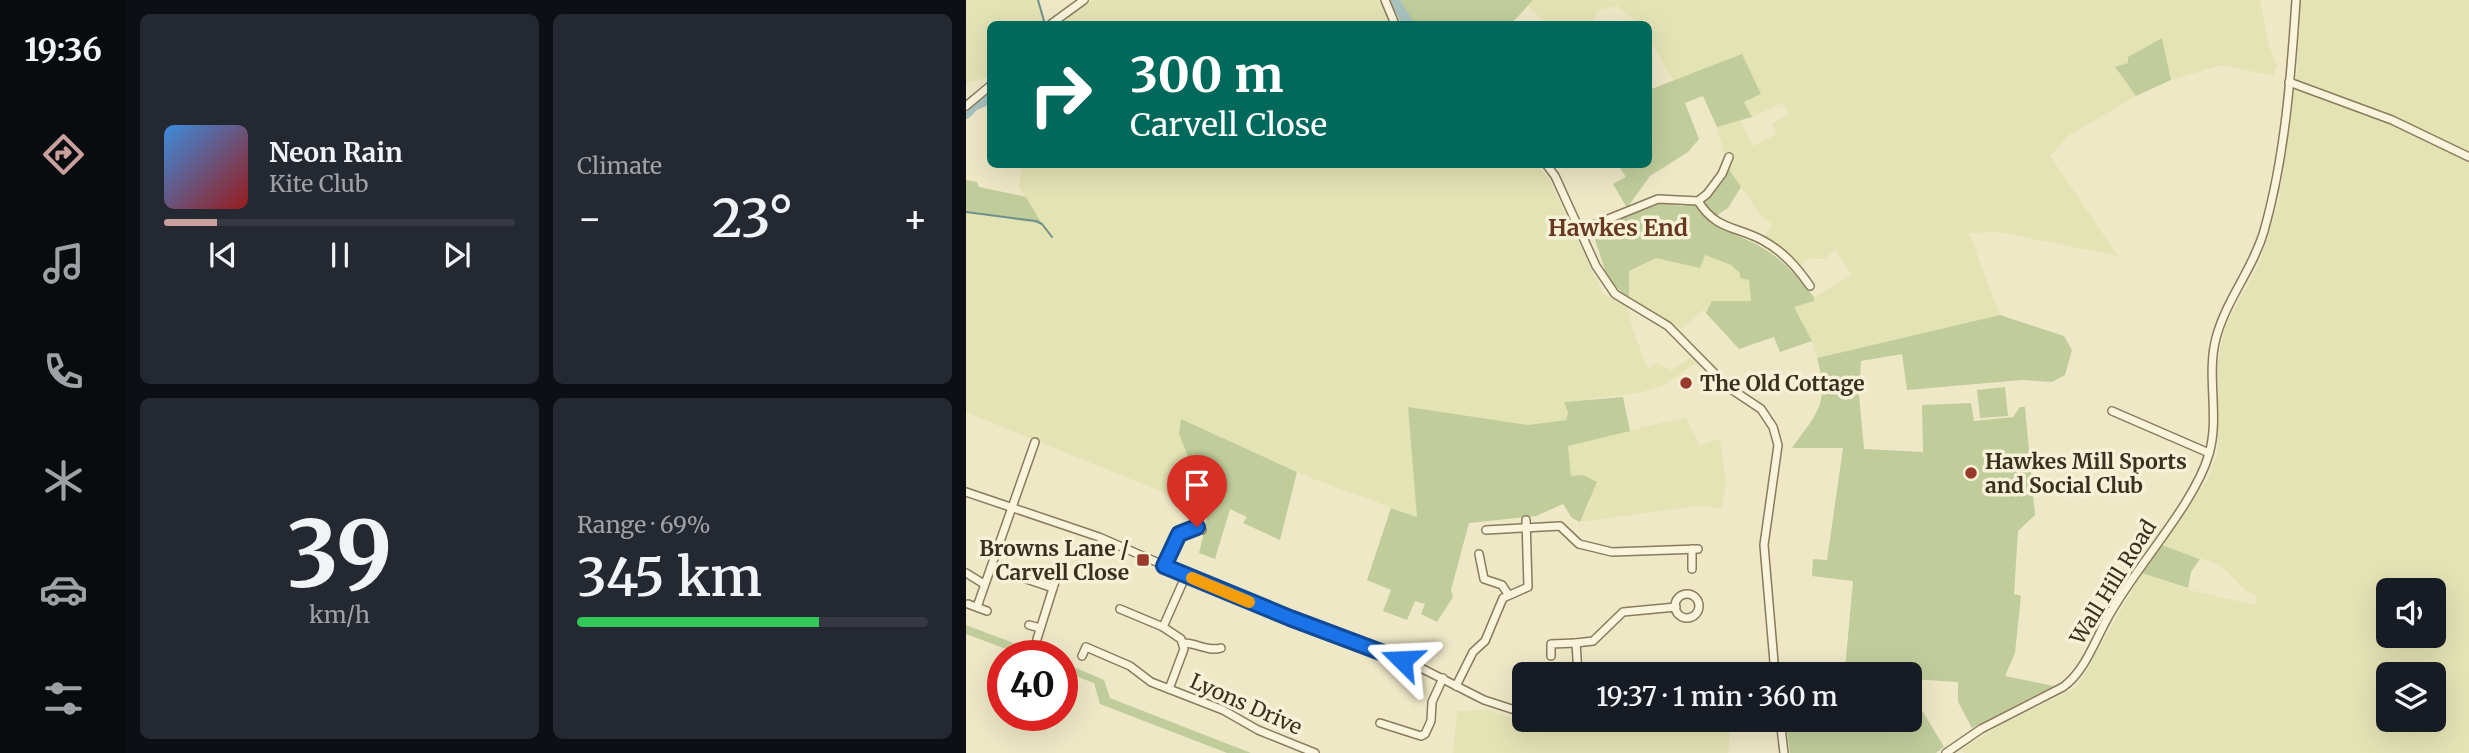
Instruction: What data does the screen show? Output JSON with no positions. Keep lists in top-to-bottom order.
{
  "streets": {
    "street": ["Wall Hill Road", "Lyons Drive"]
  },
  "districts": ["Hawkes End"],
  "places": {
    "other": ["The Old Cottage", "Hawkes Mill Sports and Social Club"],
    "transit": ["Browns Lane / Carvell Close"]
  },
  "page": {
    "tabs": "19:36",
    "tile": [
      "Climate",
      ["39", "km/h"],
      ["Range · 69%", "345 km"]
    ],
    "turn": ["300 m", "Carvell Close"],
    "song": ["Neon Rain", "Kite Club"],
    "heat": ["−", "23°", "+"],
    "limit": "40",
    "trip": "19:37 · 1 min · 360 m"
  }
}
